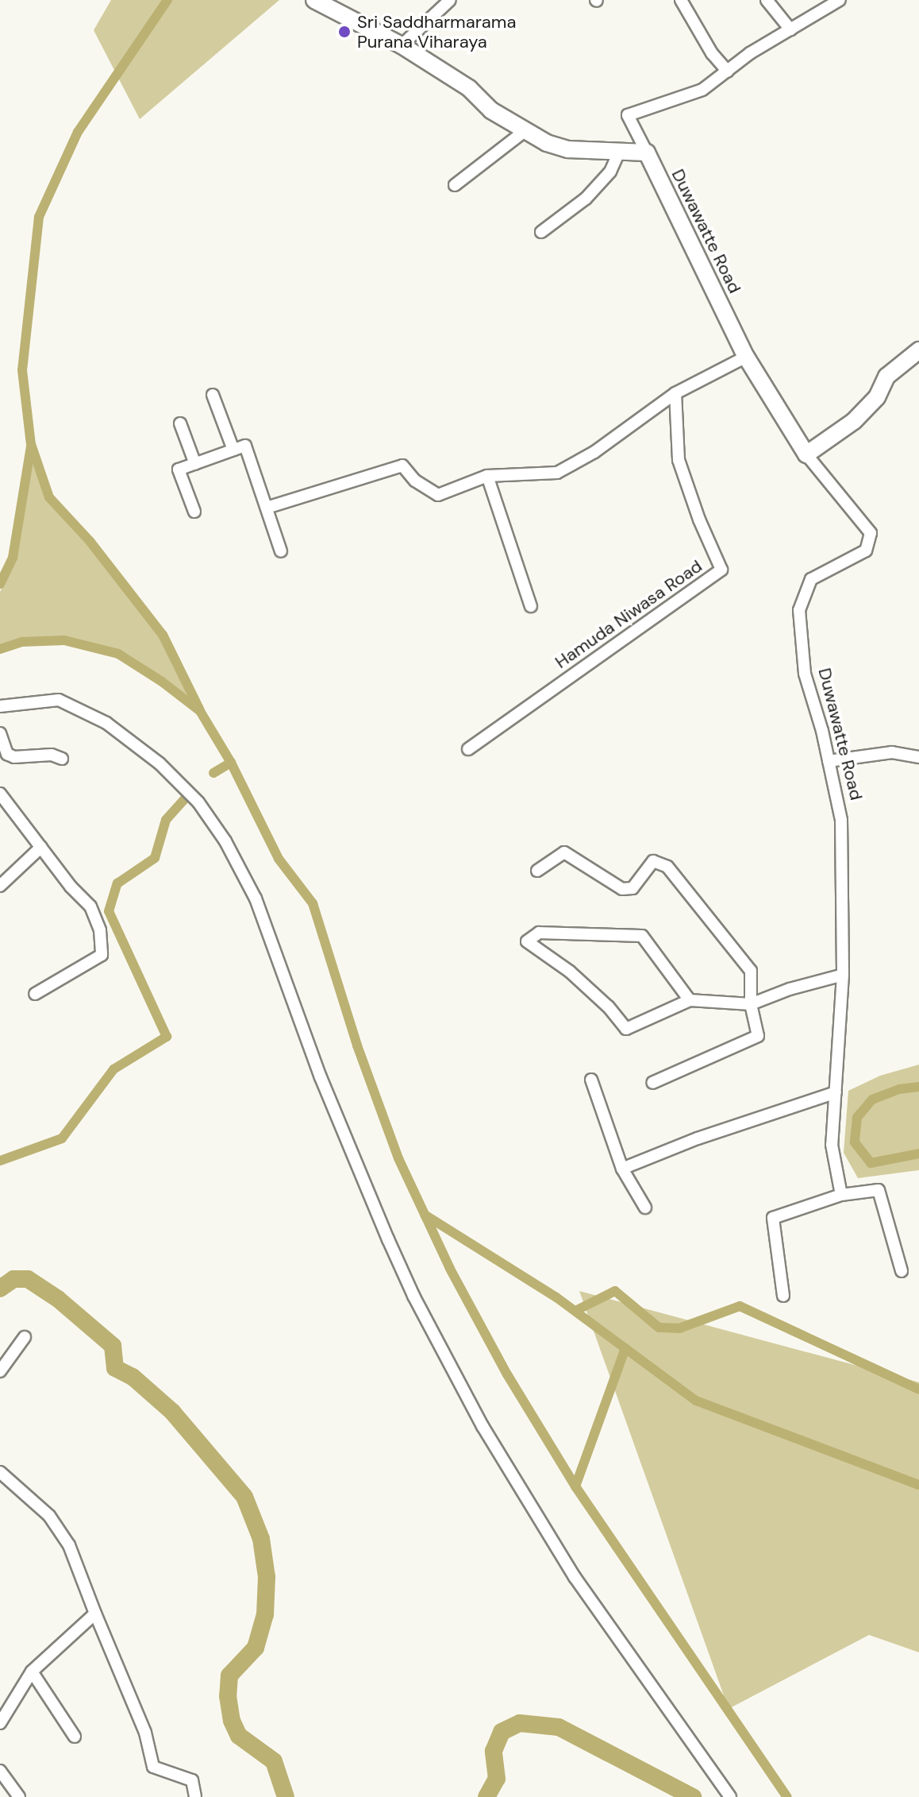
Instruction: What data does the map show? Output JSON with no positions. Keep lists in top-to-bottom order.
{
  "streets": {
    "street": ["Duwawatte Road", "Hamuda Niwasa Road"]
  },
  "places": ["Sri Saddharmarama Purana Viharaya"]
}
